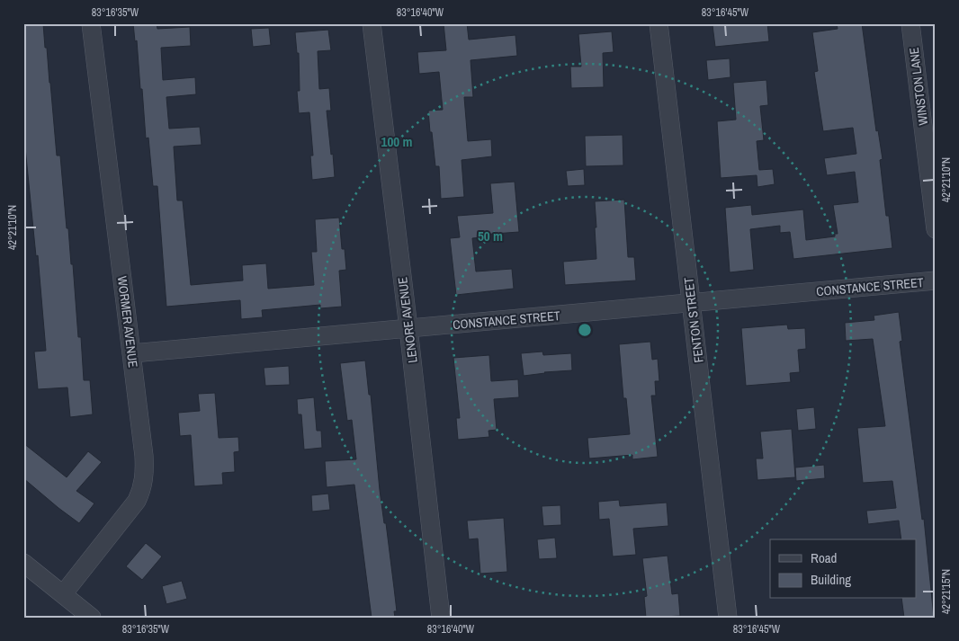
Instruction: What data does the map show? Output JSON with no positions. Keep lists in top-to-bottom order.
{
  "streets": {
    "street": [
      "WINSTON LANE",
      "CONSTANCE STREET",
      "LENORE AVENUE",
      "FENTON STREET",
      "WORMER AVENUE"
    ]
  },
  "crossings": [
    ["CONSTANCE STREET", "LENORE AVENUE"],
    ["CONSTANCE STREET", "FENTON STREET"],
    ["CONSTANCE STREET", "WORMER AVENUE"]
  ],
  "legend": ["Road", "Building"],
  "coordinates": [
    "83°16'35\"W",
    "83°16'40\"W",
    "83°16'45\"W",
    "42°21'10\"N",
    "42°21'15\"N"
  ],
  "rings": ["100 m", "50 m"]
}
